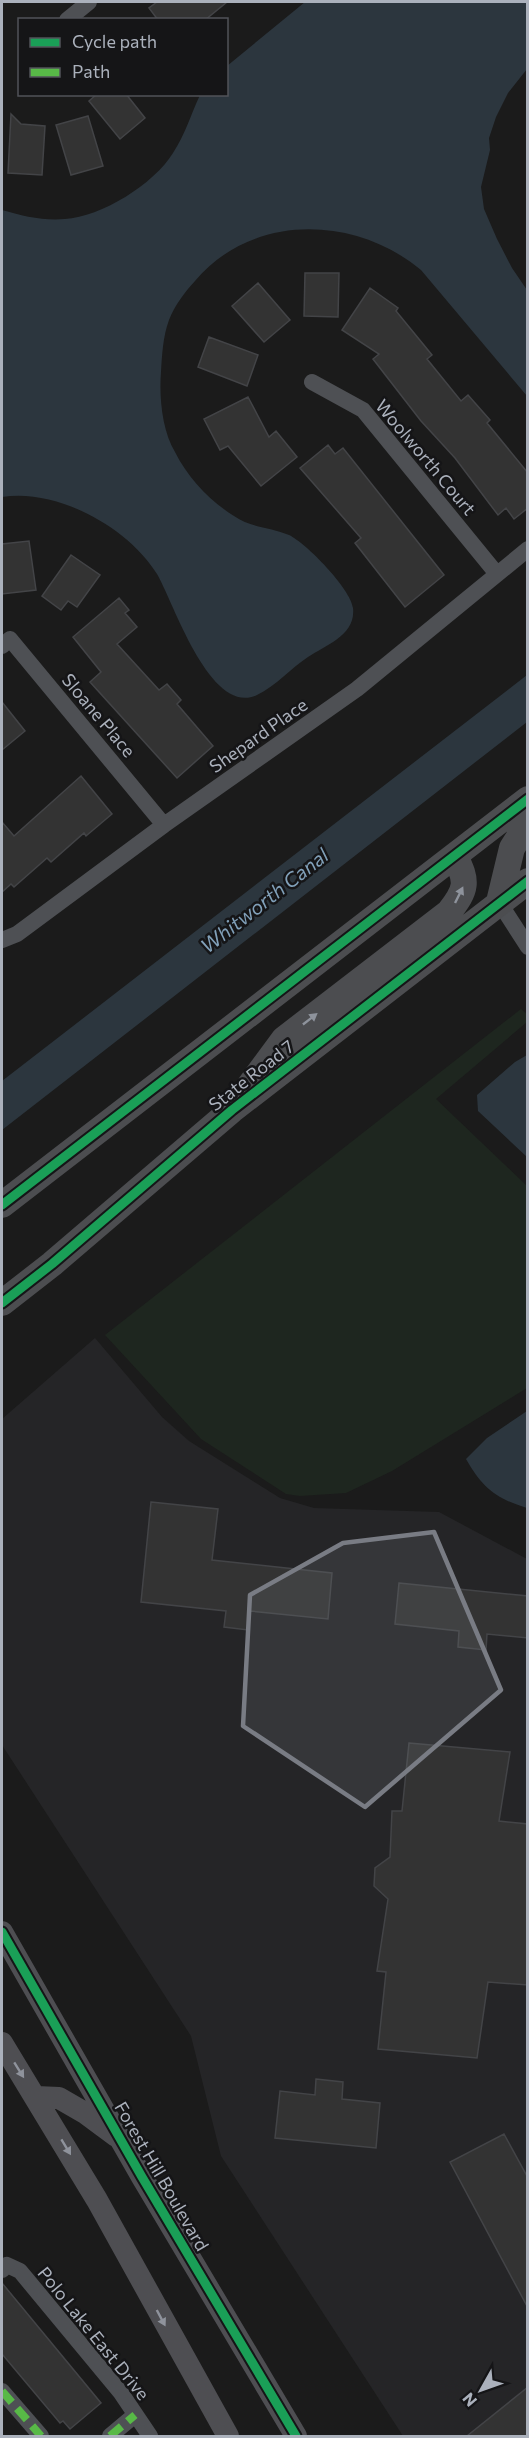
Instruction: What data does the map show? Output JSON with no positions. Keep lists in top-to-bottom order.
{
  "streets": {
    "main road": ["State Road 7", "Forest Hill Boulevard"],
    "street": [
      "Woolworth Court",
      "Sloane Place",
      "Shepard Place",
      "Polo Lake East Drive"
    ]
  },
  "crossings": [
    ["Woolworth Court", "Shepard Place"],
    ["Sloane Place", "Shepard Place"]
  ],
  "water": ["Whitworth Canal"],
  "legend": ["Cycle path", "Path"],
  "north": "bottom left"
}
